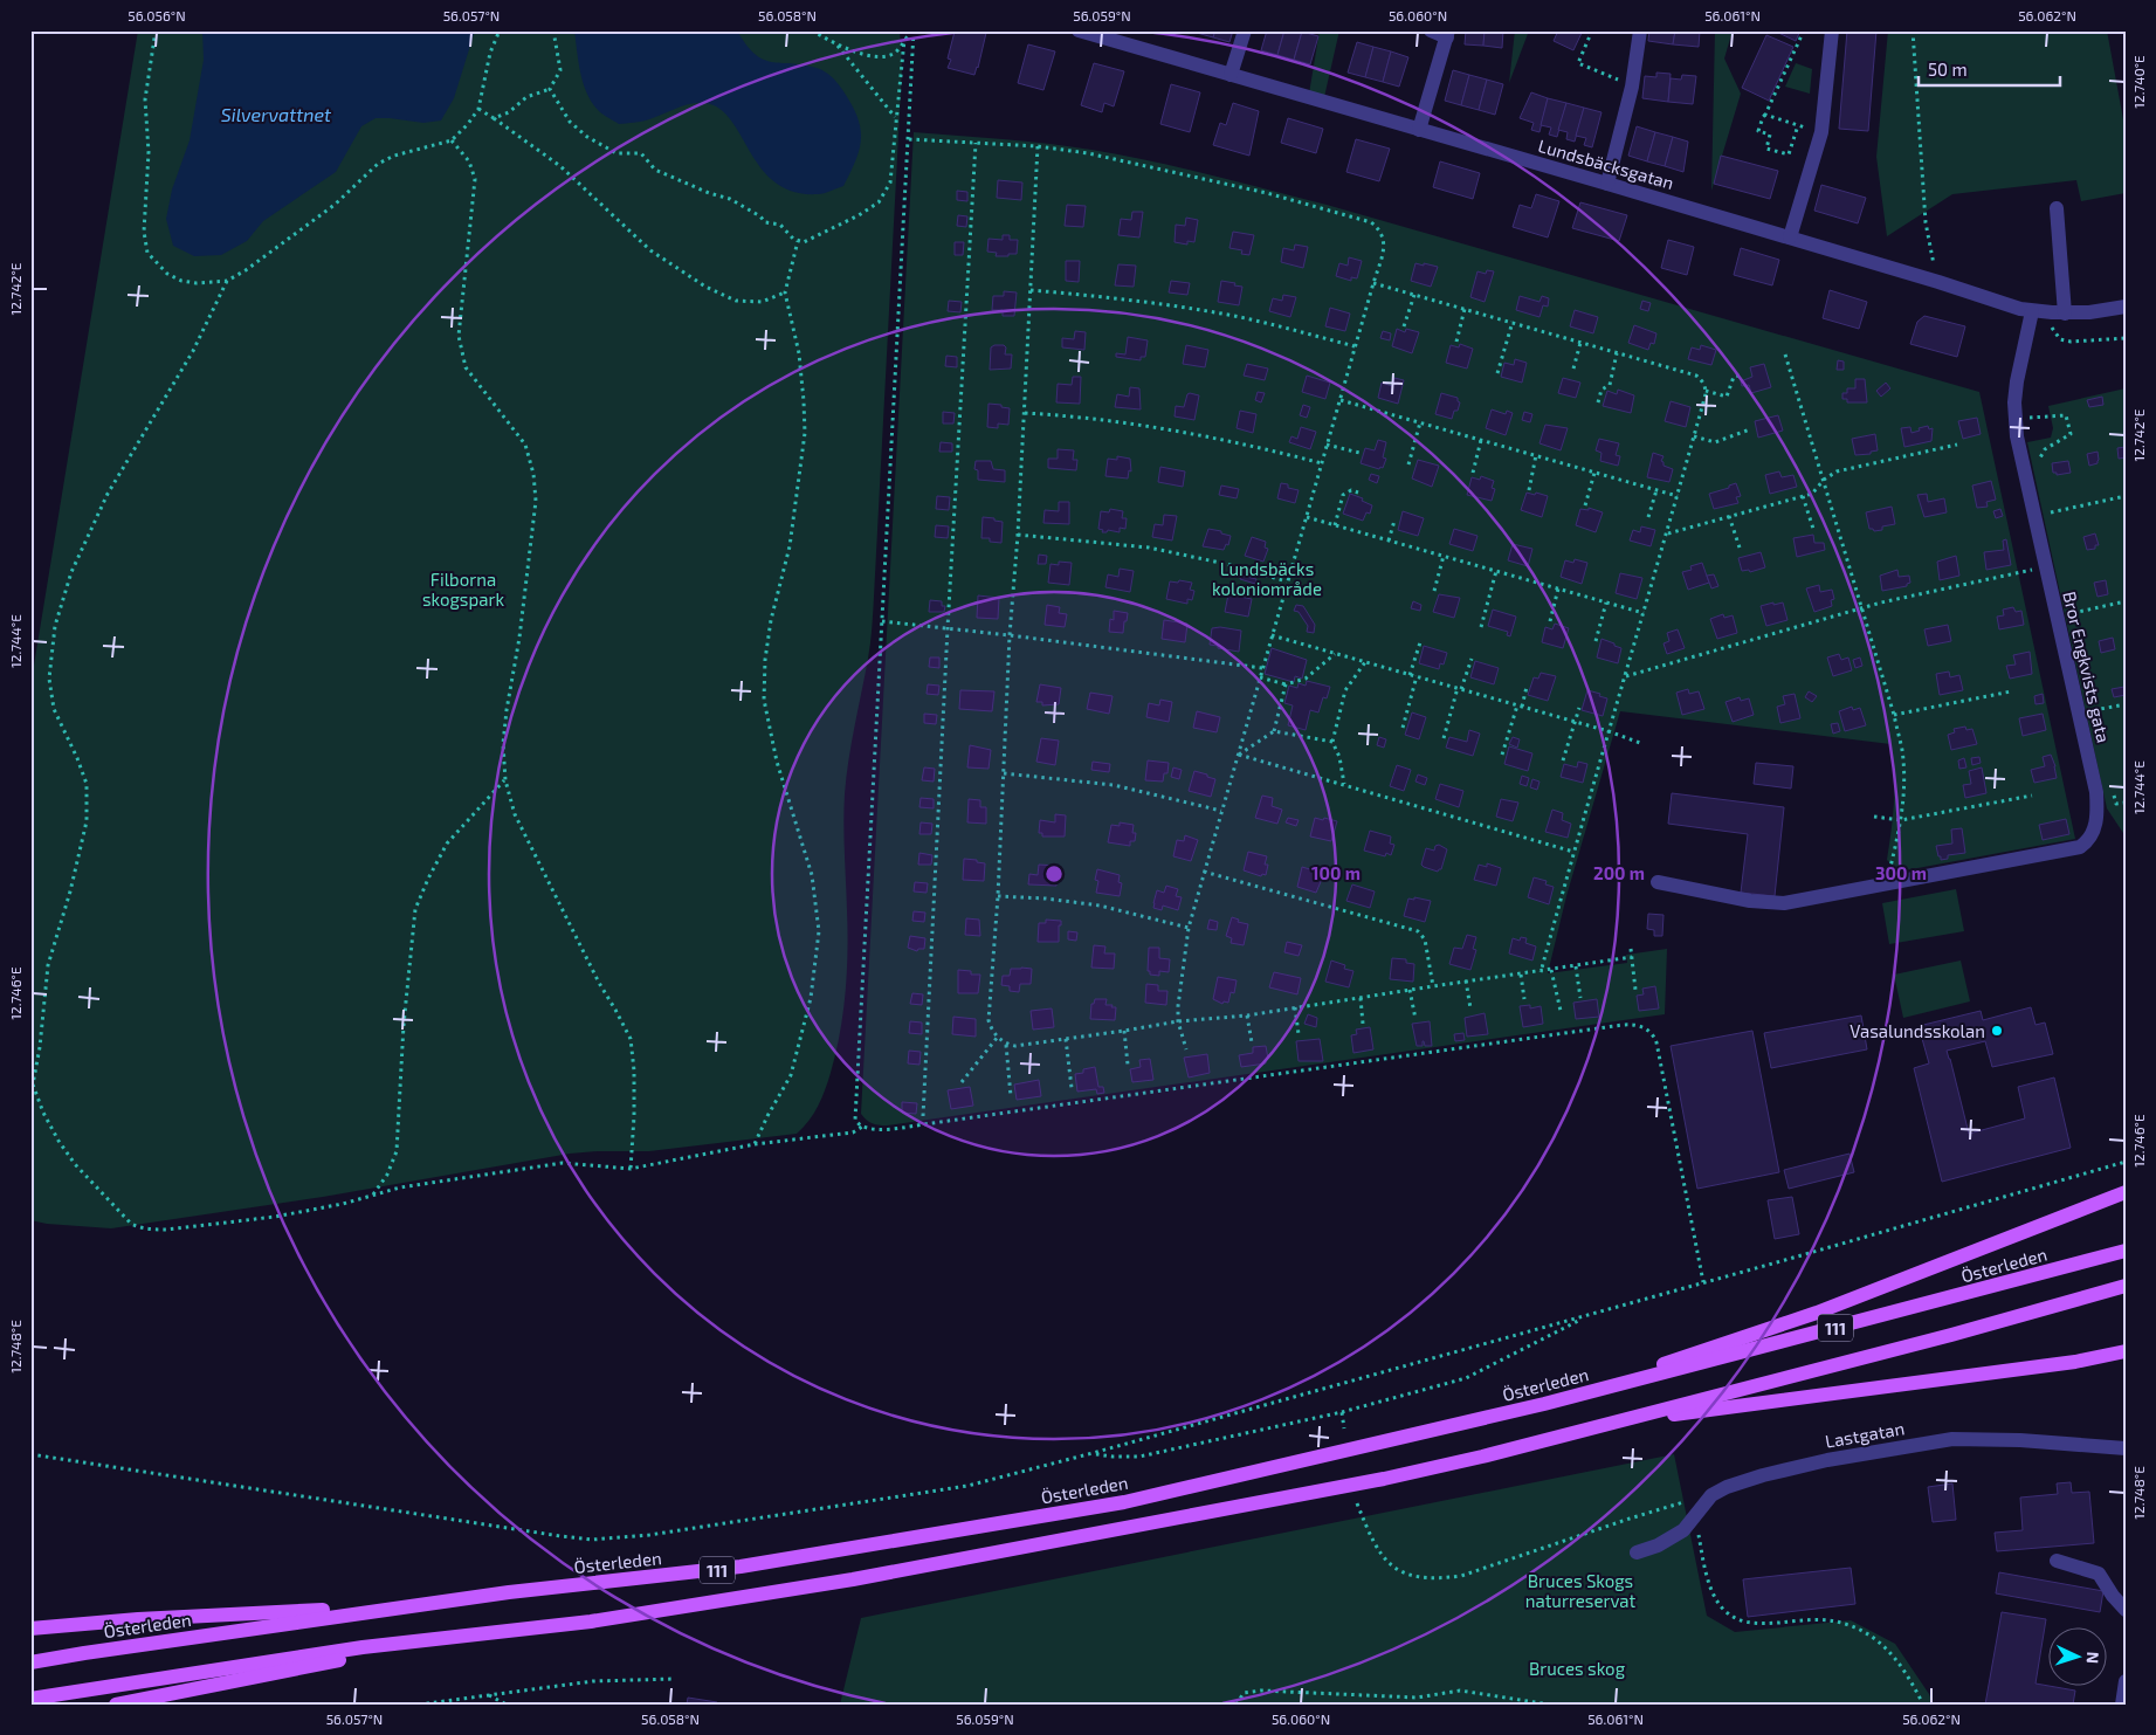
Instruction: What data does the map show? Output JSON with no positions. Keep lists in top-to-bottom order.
{
  "streets": {
    "main road": ["Österleden", "111"],
    "street": ["Lundsbäcksgatan", "Bror Engkvists gata", "Lastgatan"]
  },
  "crossings": [
    ["Lundsbäcksgatan", "Bror Engkvists gata"]
  ],
  "water": ["Silvervattnet"],
  "parks": [
    "Lundsbäcks koloniområde",
    "Filborna skogspark",
    "Bruces Skogs naturreservat",
    "Bruces skog"
  ],
  "places": ["Vasalundsskolan"],
  "scale_bar": "50 m",
  "north": "right",
  "coordinates": [
    "56.056°N",
    "56.057°N",
    "56.058°N",
    "56.059°N",
    "56.060°N",
    "56.061°N",
    "56.062°N",
    "12.740°E",
    "12.742°E",
    "12.744°E",
    "12.746°E",
    "12.748°E"
  ],
  "rings": ["100 m", "200 m", "300 m"]
}
